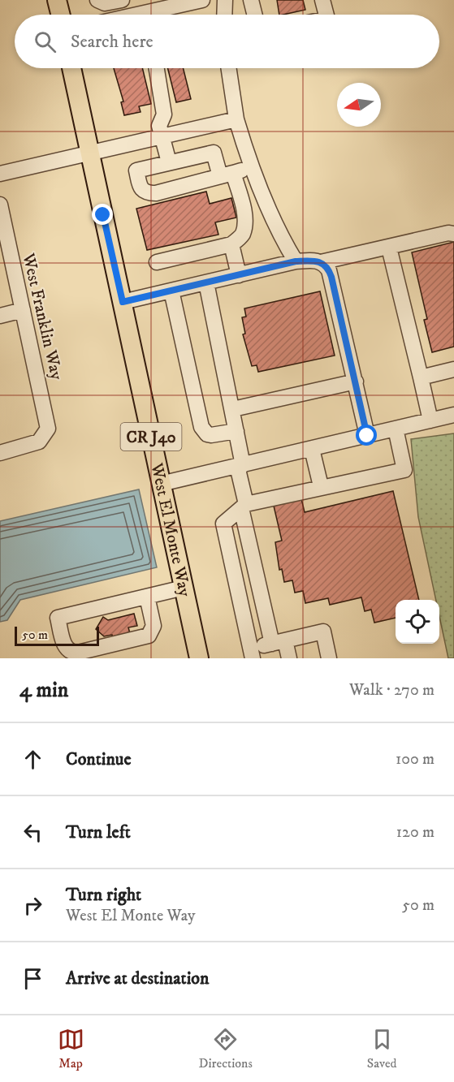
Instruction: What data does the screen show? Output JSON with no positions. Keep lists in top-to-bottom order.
{
  "streets": {
    "main road": ["CR J40", "West El Monte Way"],
    "street": ["West Franklin Way"]
  },
  "scale_bar": "50 m",
  "north": "left",
  "page": {
    "search": "Search here",
    "scale": "50 m",
    "heading": ["4 min", "Walk · 270 m"],
    "list": [
      ["Continue", "100 m"],
      ["Turn left", "120 m"],
      ["Turn right", "West El Monte Way", "50 m"],
      "Arrive at destination"
    ],
    "nav": ["Map", "Directions", "Saved"]
  }
}
